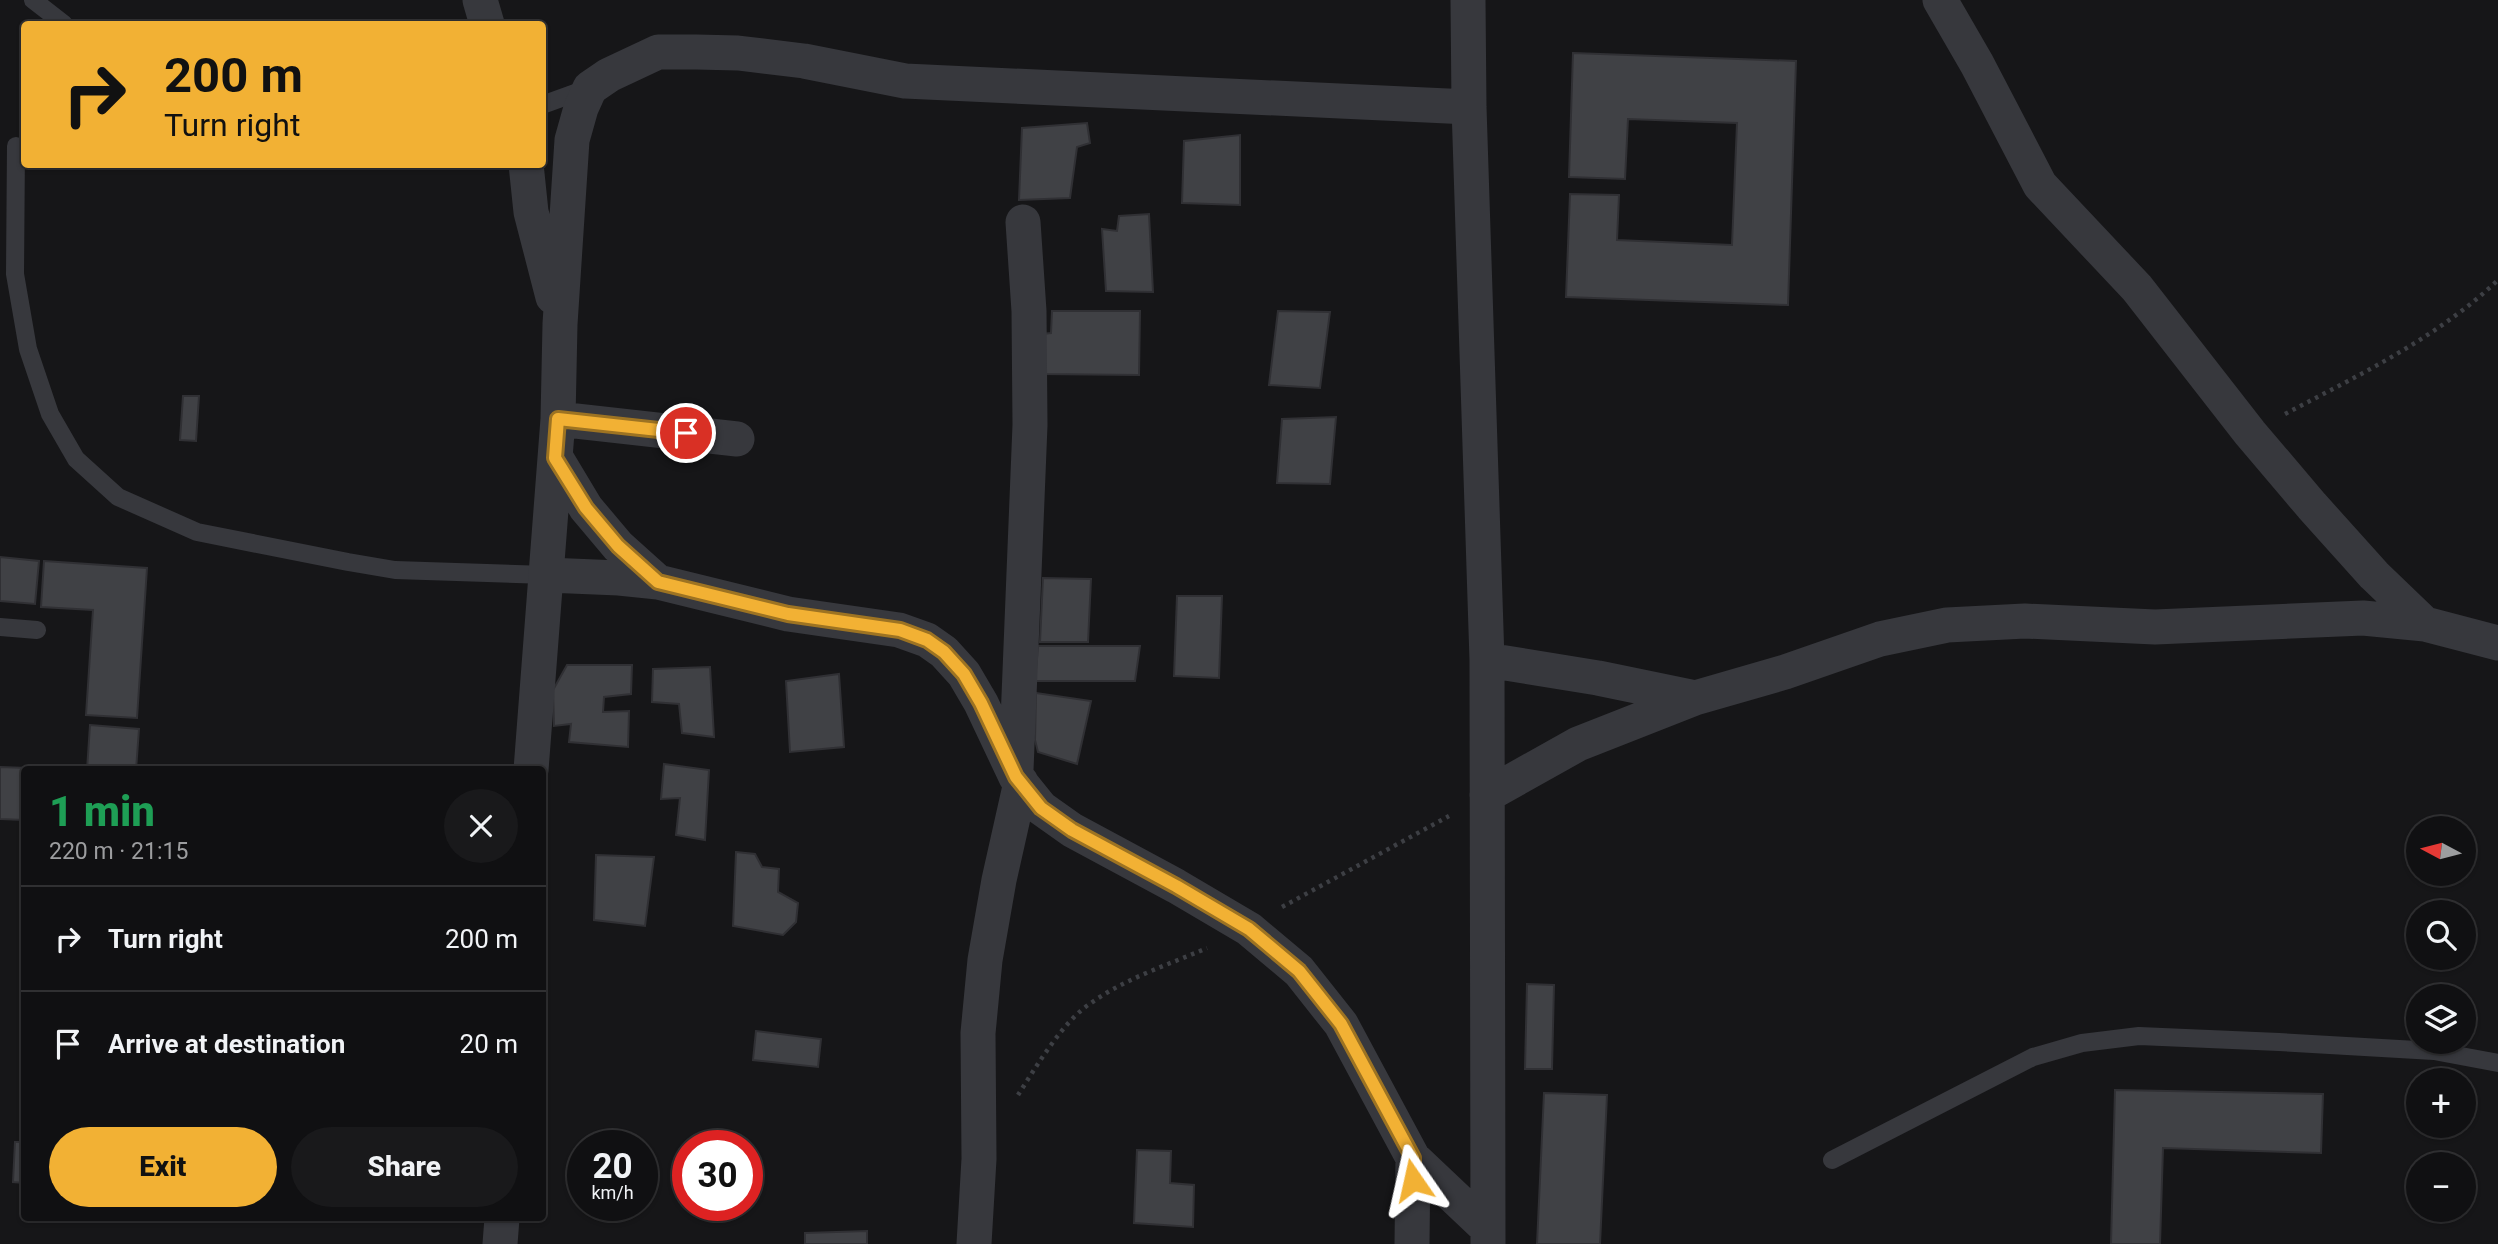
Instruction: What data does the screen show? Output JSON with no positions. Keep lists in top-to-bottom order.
{
  "north": "left",
  "page": {
    "turn": ["200 m", "Turn right"],
    "heading": ["1 min", "220 m · 21:15"],
    "map_buttons": ["+", "−"],
    "list": [
      {
        "name": "Turn right",
        "value": "200 m"
      },
      {
        "name": "Arrive at destination",
        "value": "20 m"
      }
    ],
    "buttons": ["Exit", "Share"],
    "speed": "20 km/h",
    "limit": "30"
  }
}
